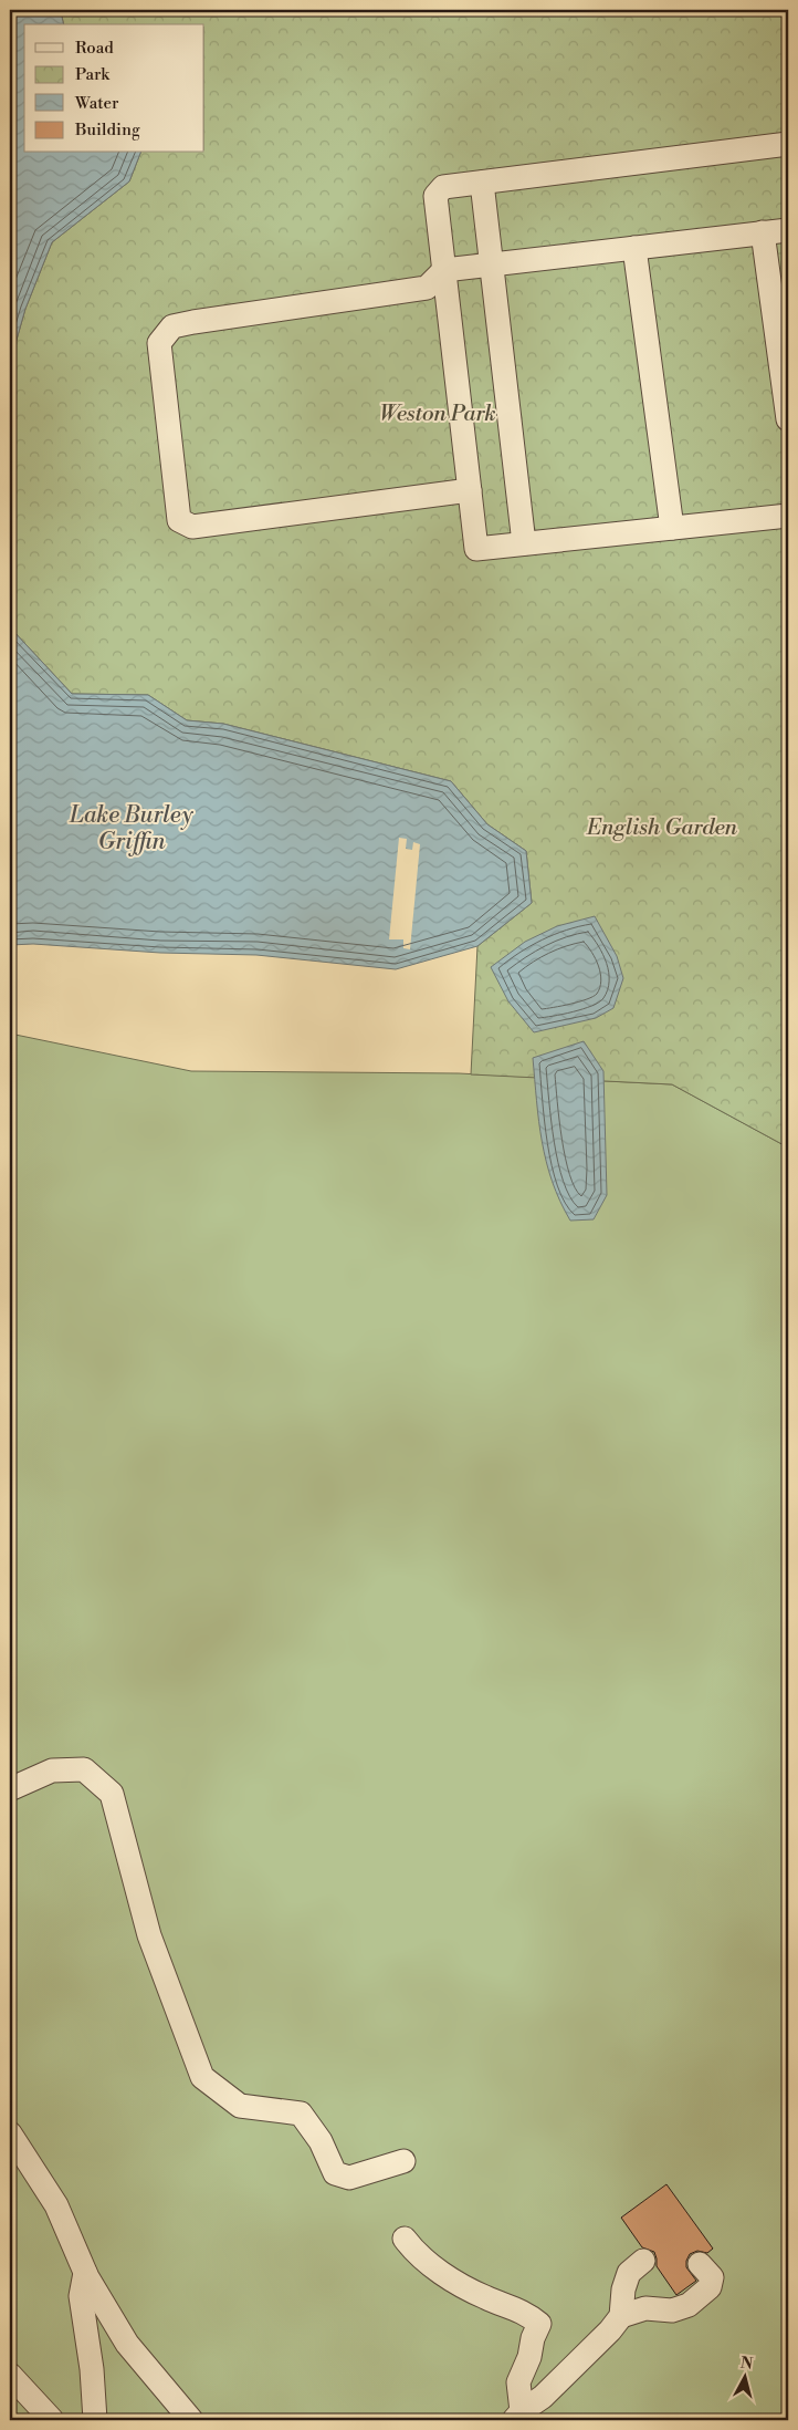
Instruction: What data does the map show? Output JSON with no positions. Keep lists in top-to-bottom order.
{
  "water": ["Lake Burley Griffin"],
  "parks": ["Weston Park", "English Garden"],
  "legend": [
    "Road",
    "Park",
    "Water",
    "Building"
  ],
  "north": "top"
}
